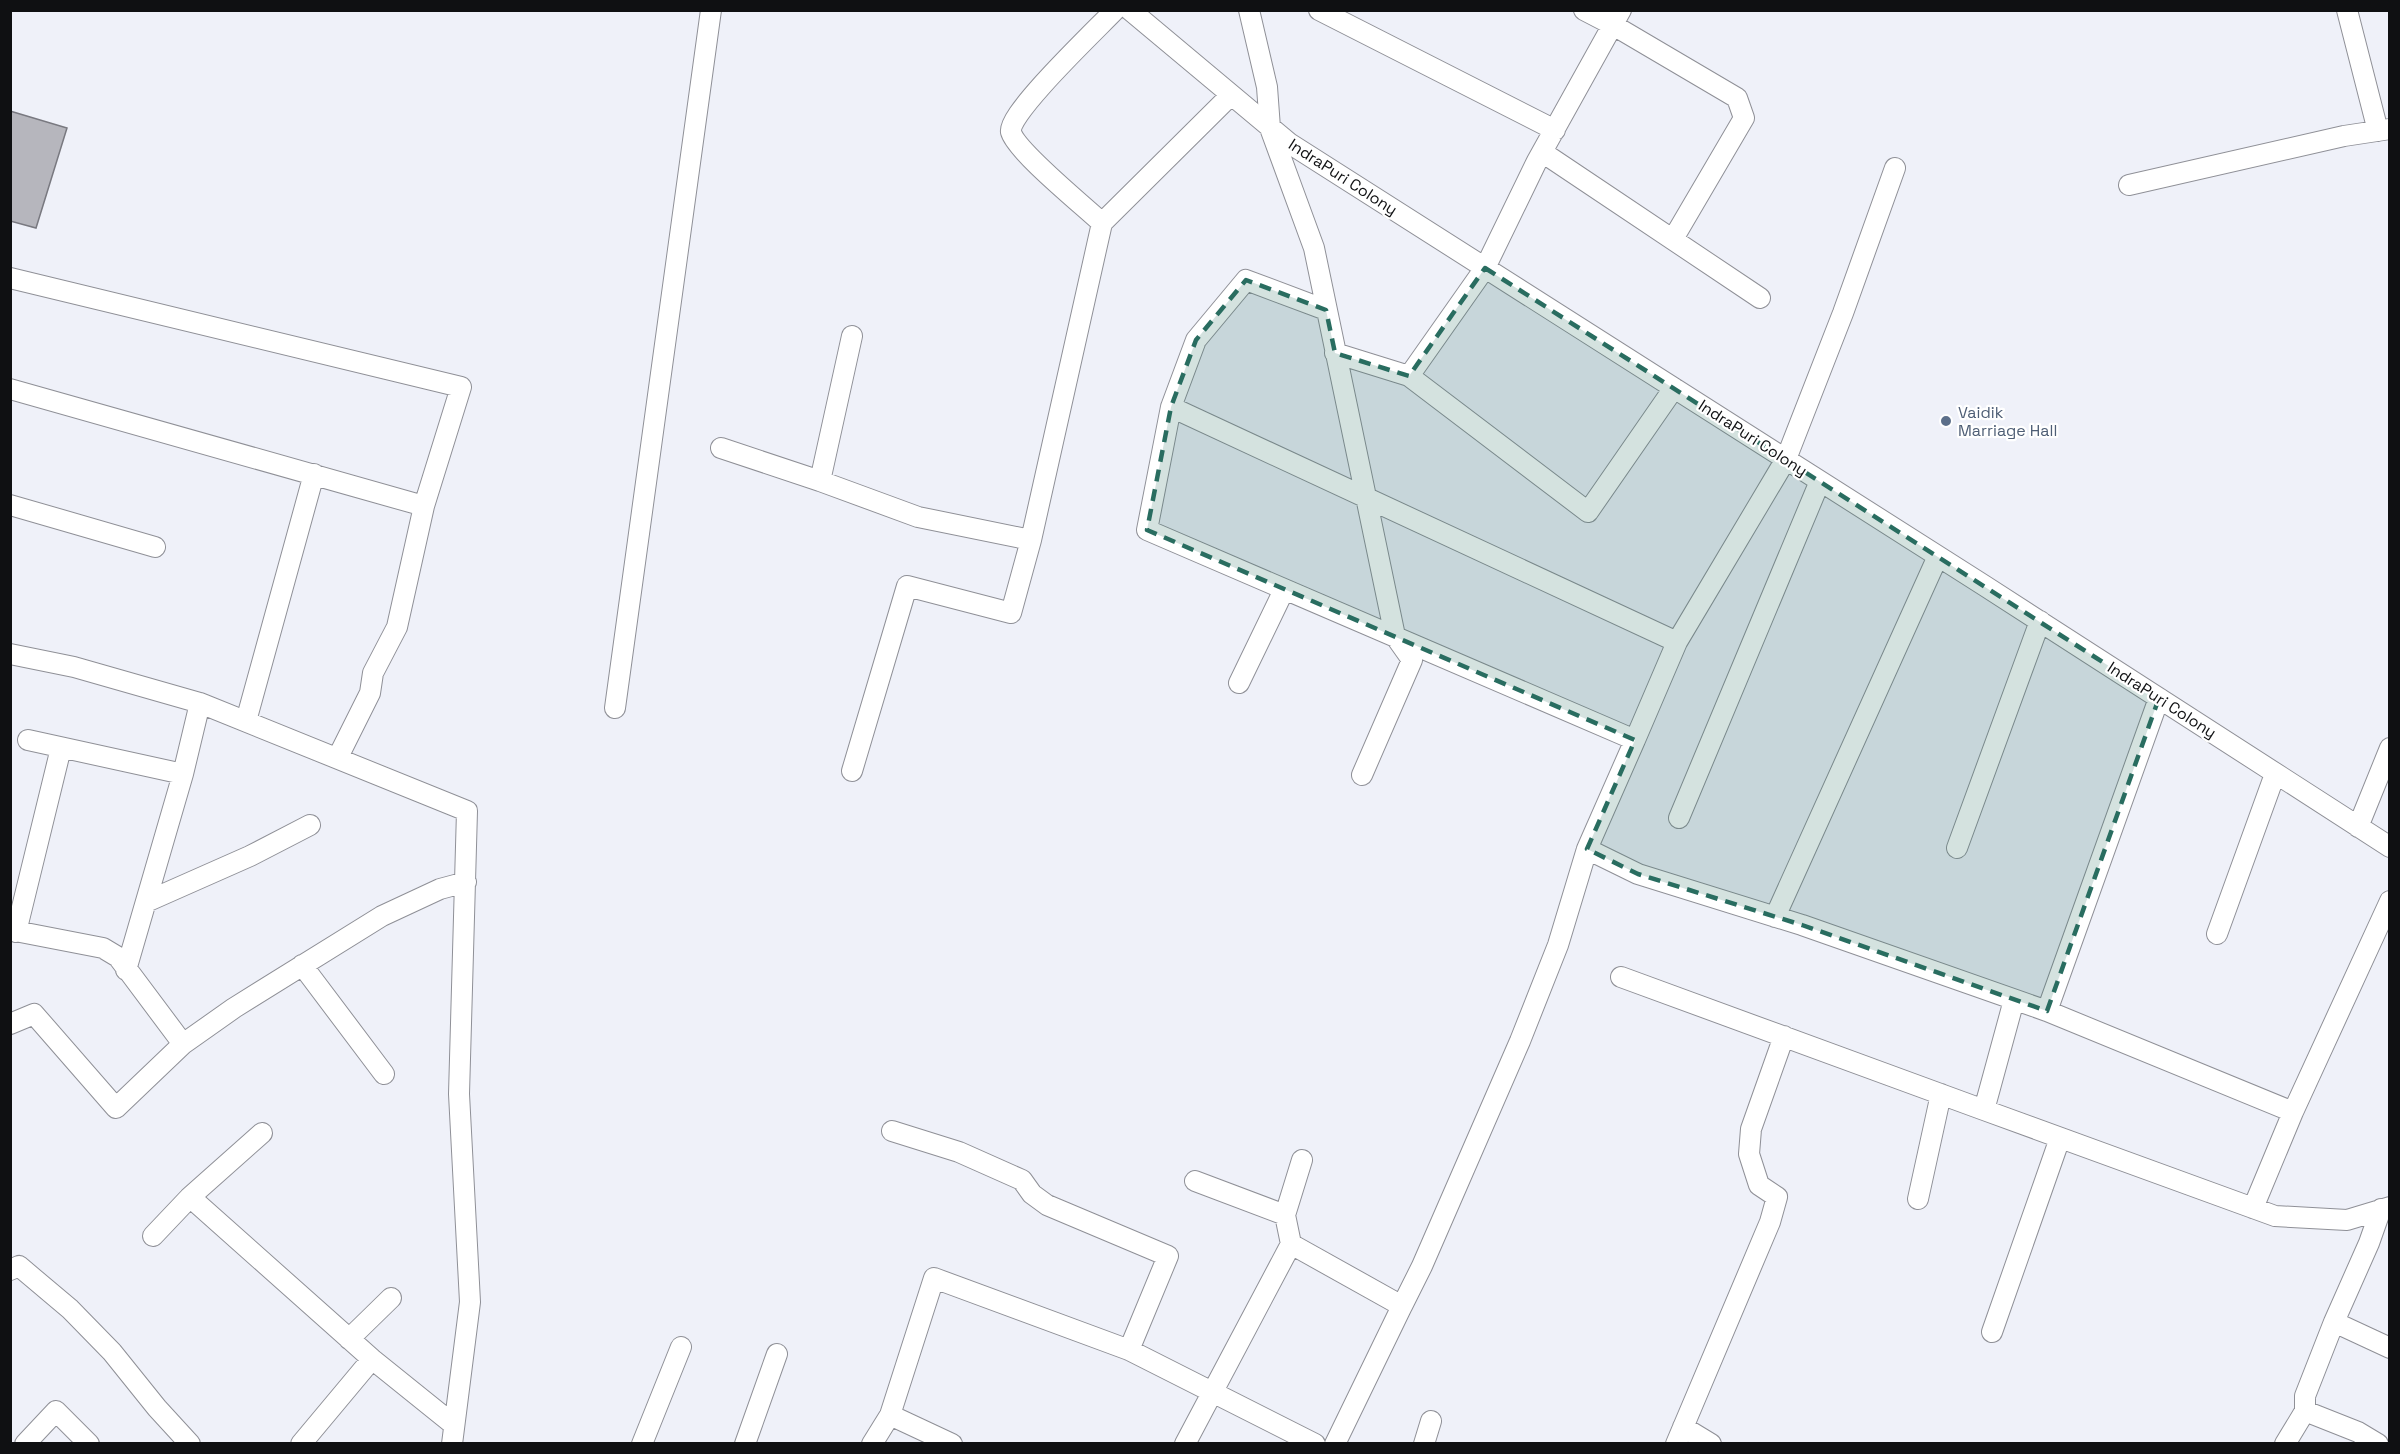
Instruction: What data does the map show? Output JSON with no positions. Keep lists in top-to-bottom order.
{
  "streets": {
    "street": ["IndraPuri Colony"]
  },
  "places": ["Vaidik Marriage Hall"]
}
